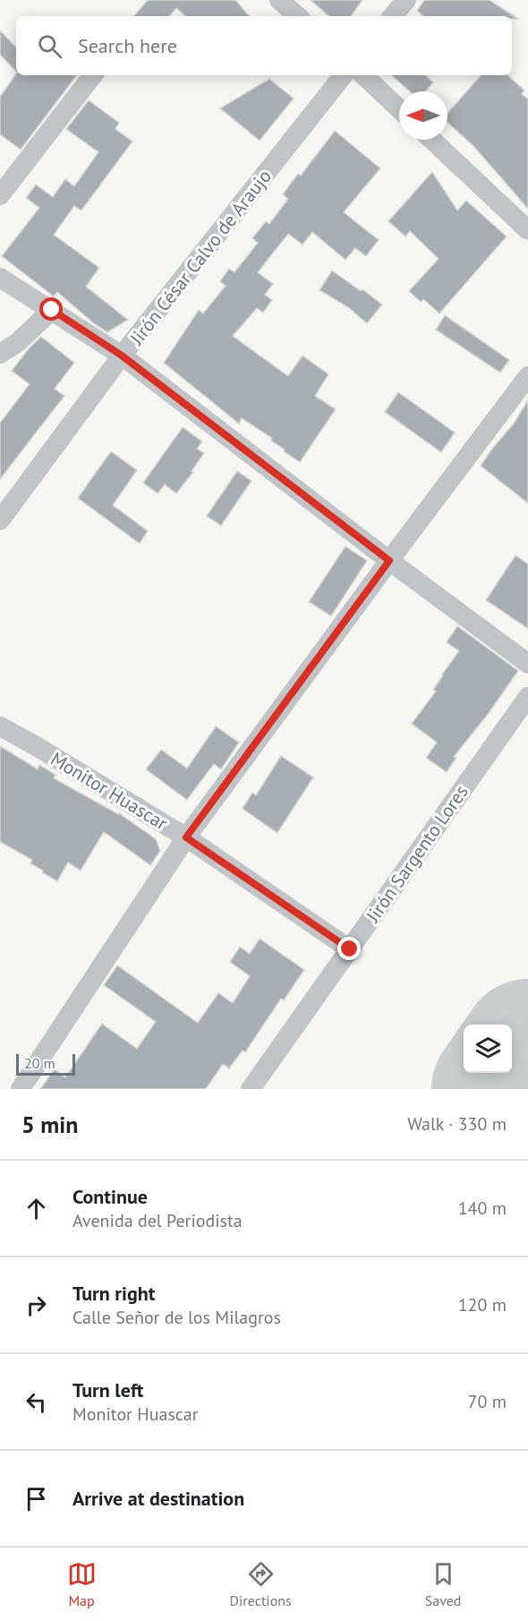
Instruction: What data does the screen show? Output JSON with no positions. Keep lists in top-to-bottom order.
{
  "streets": {
    "street": ["Jirón César Calvo de Araujo", "Monitor Huascar", "Jirón Sargento Lores"]
  },
  "crossings": [
    ["Monitor Huascar", "Jirón Sargento Lores"]
  ],
  "scale_bar": "20 m",
  "north": "left",
  "page": {
    "search": "Search here",
    "scale": "20 m",
    "heading": ["5 min", "Walk · 330 m"],
    "list": [
      ["Continue", "Avenida del Periodista", "140 m"],
      ["Turn right", "Calle Señor de los Milagros", "120 m"],
      ["Turn left", "Monitor Huascar", "70 m"],
      "Arrive at destination"
    ],
    "nav": ["Map", "Directions", "Saved"]
  }
}
